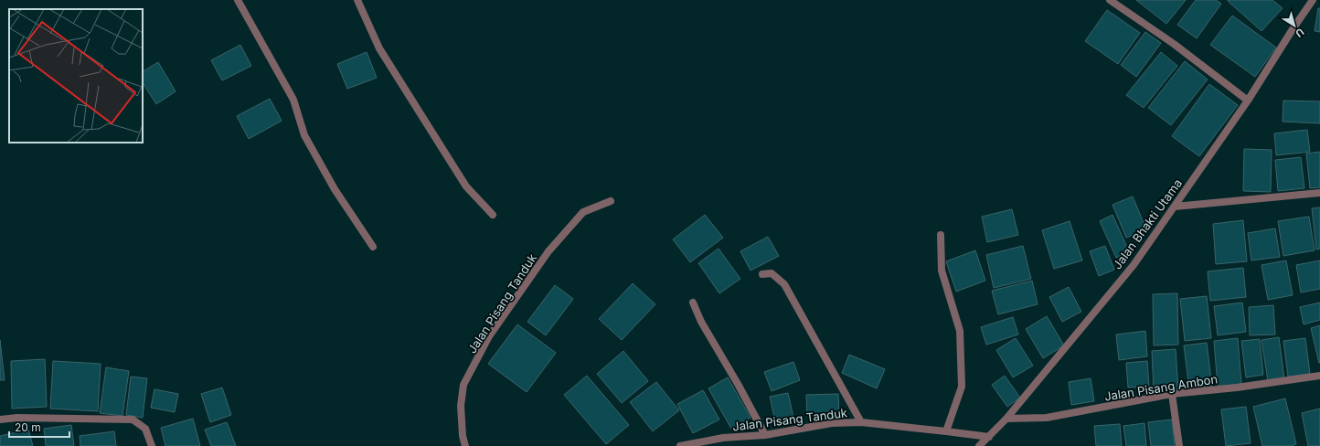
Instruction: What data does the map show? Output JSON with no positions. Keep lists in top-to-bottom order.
{
  "streets": {
    "street": ["Jalan Bhakti Utama", "Jalan Pisang Tanduk", "Jalan Pisang Ambon"]
  },
  "crossings": [
    ["Jalan Bhakti Utama", "Jalan Pisang Tanduk"],
    ["Jalan Bhakti Utama", "Jalan Pisang Ambon"]
  ],
  "scale_bar": "20 m",
  "north": "bottom right"
}
